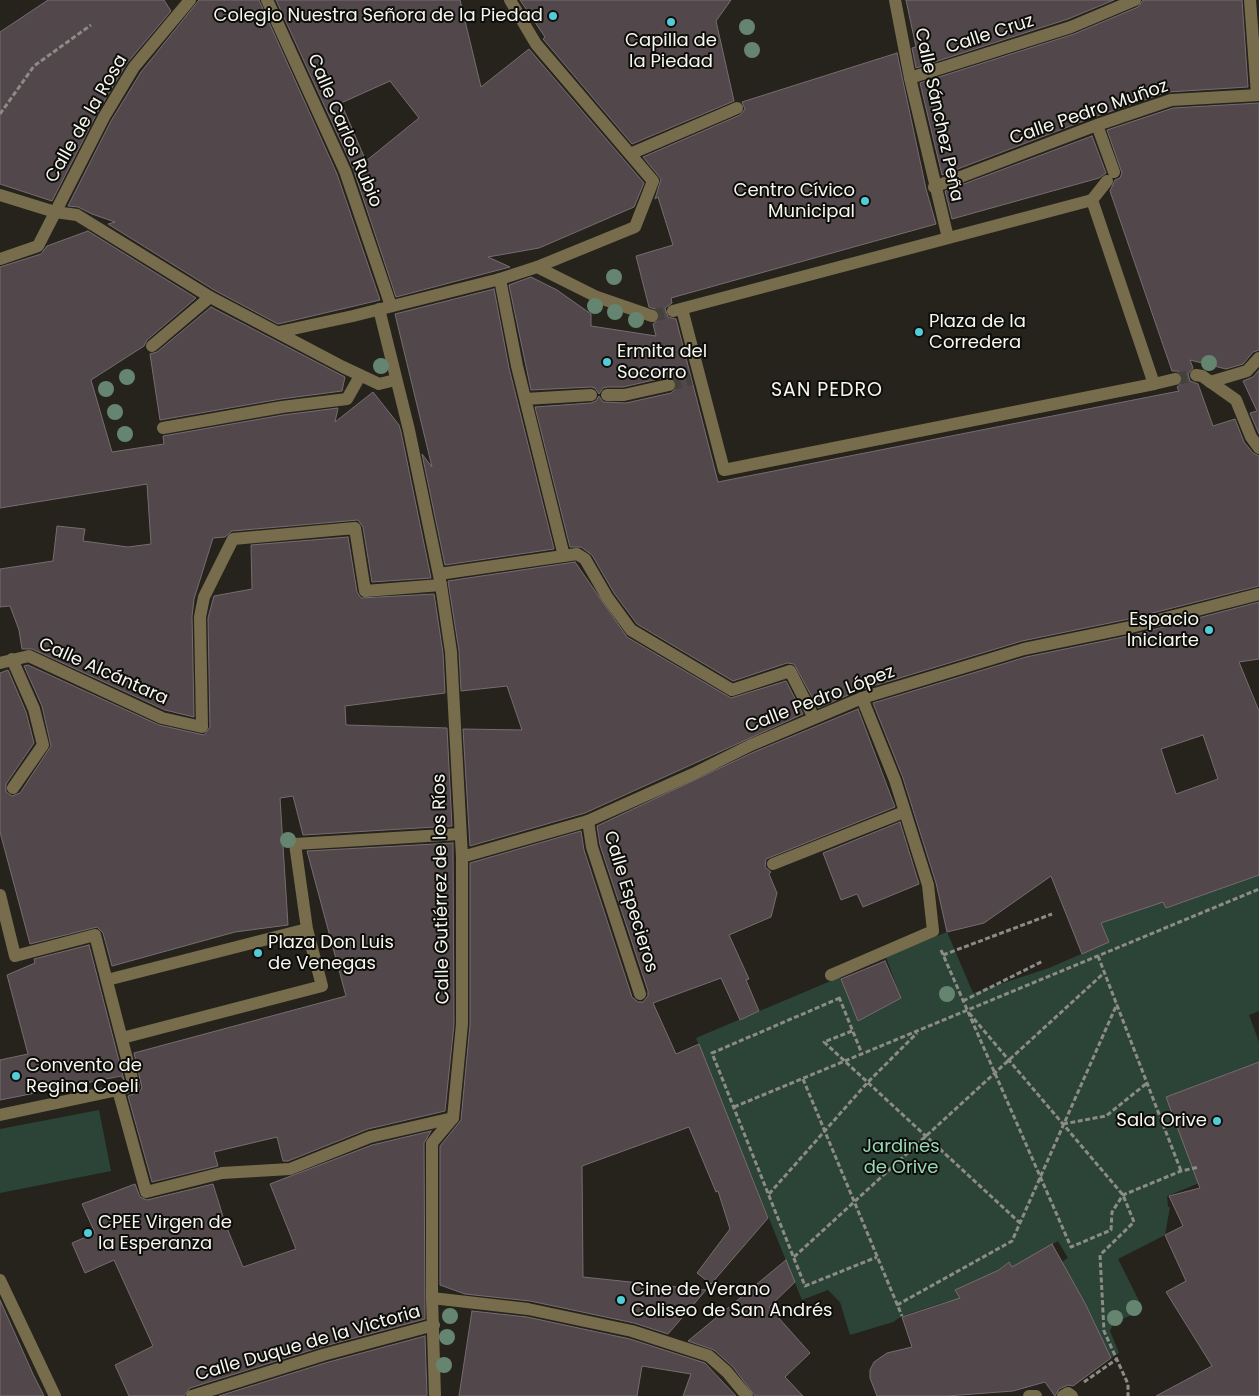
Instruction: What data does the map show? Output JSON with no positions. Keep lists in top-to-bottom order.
{
  "streets": {
    "street": [
      "Calle Cruz",
      "Calle Pedro Muñoz",
      "Calle Sánchez Peña",
      "Calle de la Rosa",
      "Calle Carlos Rubio",
      "Calle Alcántara",
      "Calle Pedro López",
      "Calle Gutiérrez de los Ríos",
      "Calle Especieros",
      "Calle Duque de la Victoria"
    ]
  },
  "crossings": [
    ["Calle Cruz", "Calle Sánchez Peña"],
    ["Calle Pedro Muñoz", "Calle Sánchez Peña"],
    ["Calle Carlos Rubio", "Calle Gutiérrez de los Ríos"],
    ["Calle Alcántara", "Calle Gutiérrez de los Ríos"],
    ["Calle Pedro López", "Calle Gutiérrez de los Ríos"],
    ["Calle Pedro López", "Calle Especieros"]
  ],
  "districts": ["SAN PEDRO"],
  "parks": ["Jardines de Orive"],
  "places": [
    "Colegio Nuestra Señora de la Piedad",
    "Capilla de la Piedad",
    "Centro Cívico Municipal",
    "Plaza de la Corredera",
    "Ermita del Socorro",
    "Espacio Iniciarte",
    "Plaza Don Luis de Venegas",
    "Convento de Regina Coeli",
    "Sala Orive",
    "CPEE Virgen de la Esperanza",
    "Cine de Verano Coliseo de San Andrés"
  ]
}
